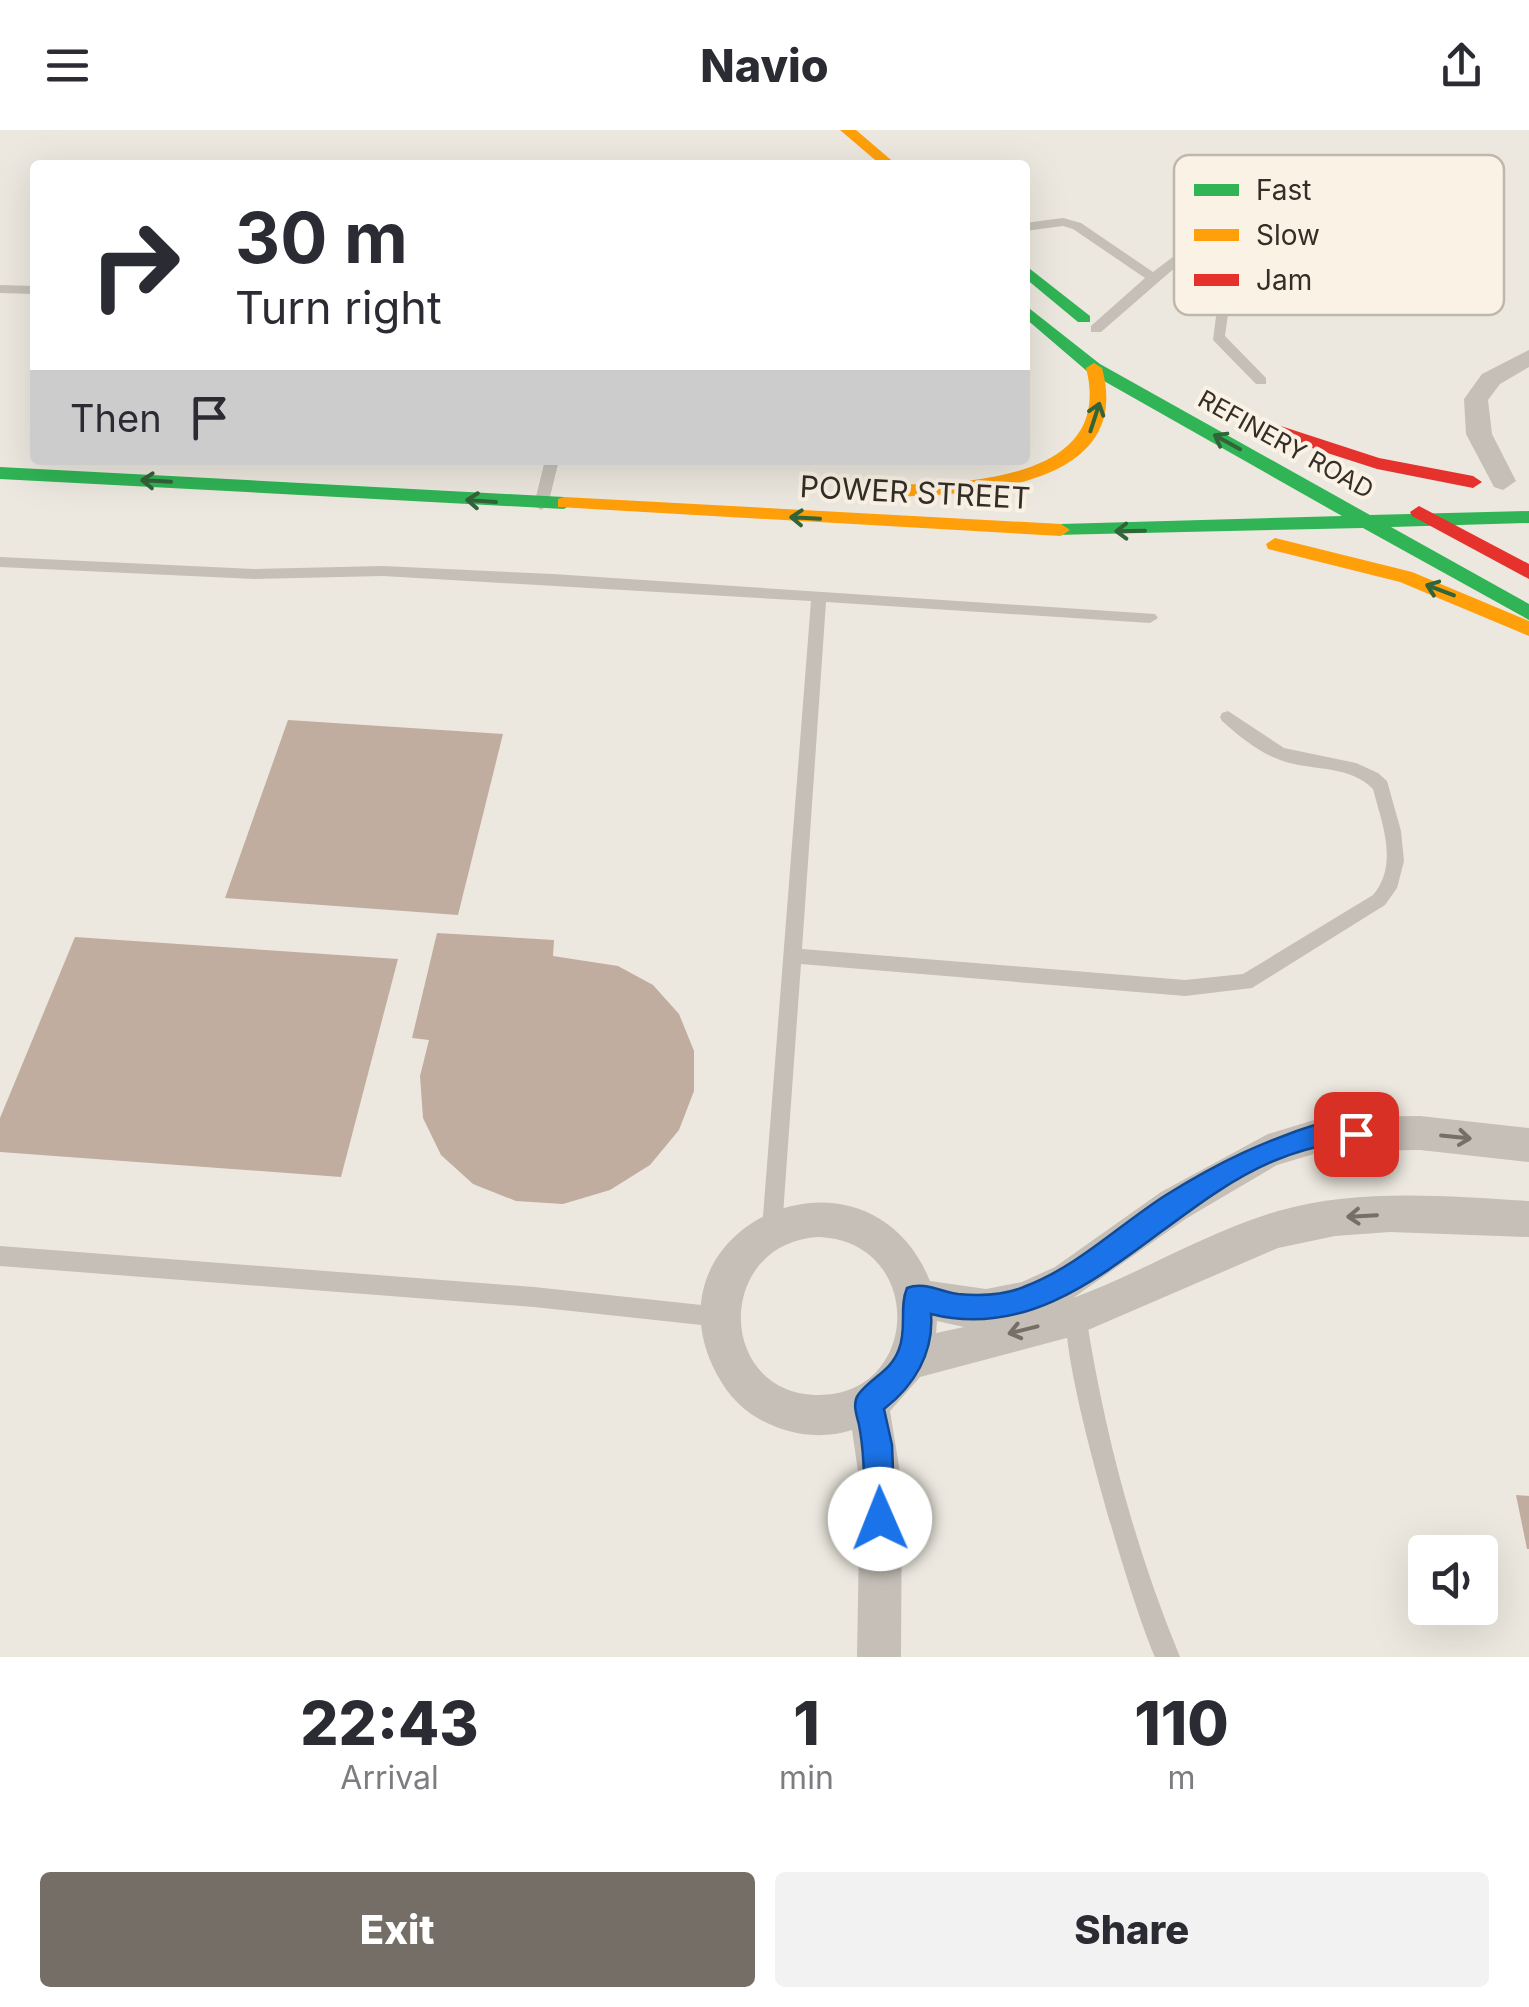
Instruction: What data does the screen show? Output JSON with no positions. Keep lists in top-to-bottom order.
{
  "streets": {
    "main road": ["REFINERY ROAD", "POWER STREET"]
  },
  "crossings": [
    ["REFINERY ROAD", "POWER STREET"]
  ],
  "legend": ["Fast", "Slow", "Jam"],
  "page": {
    "header": "Navio",
    "turn": ["30 m", "Turn right"],
    "then": "Then",
    "eta": [
      "22:43",
      "Arrival",
      "1",
      "min",
      "110",
      "m"
    ],
    "buttons": ["Exit", "Share"]
  }
}
